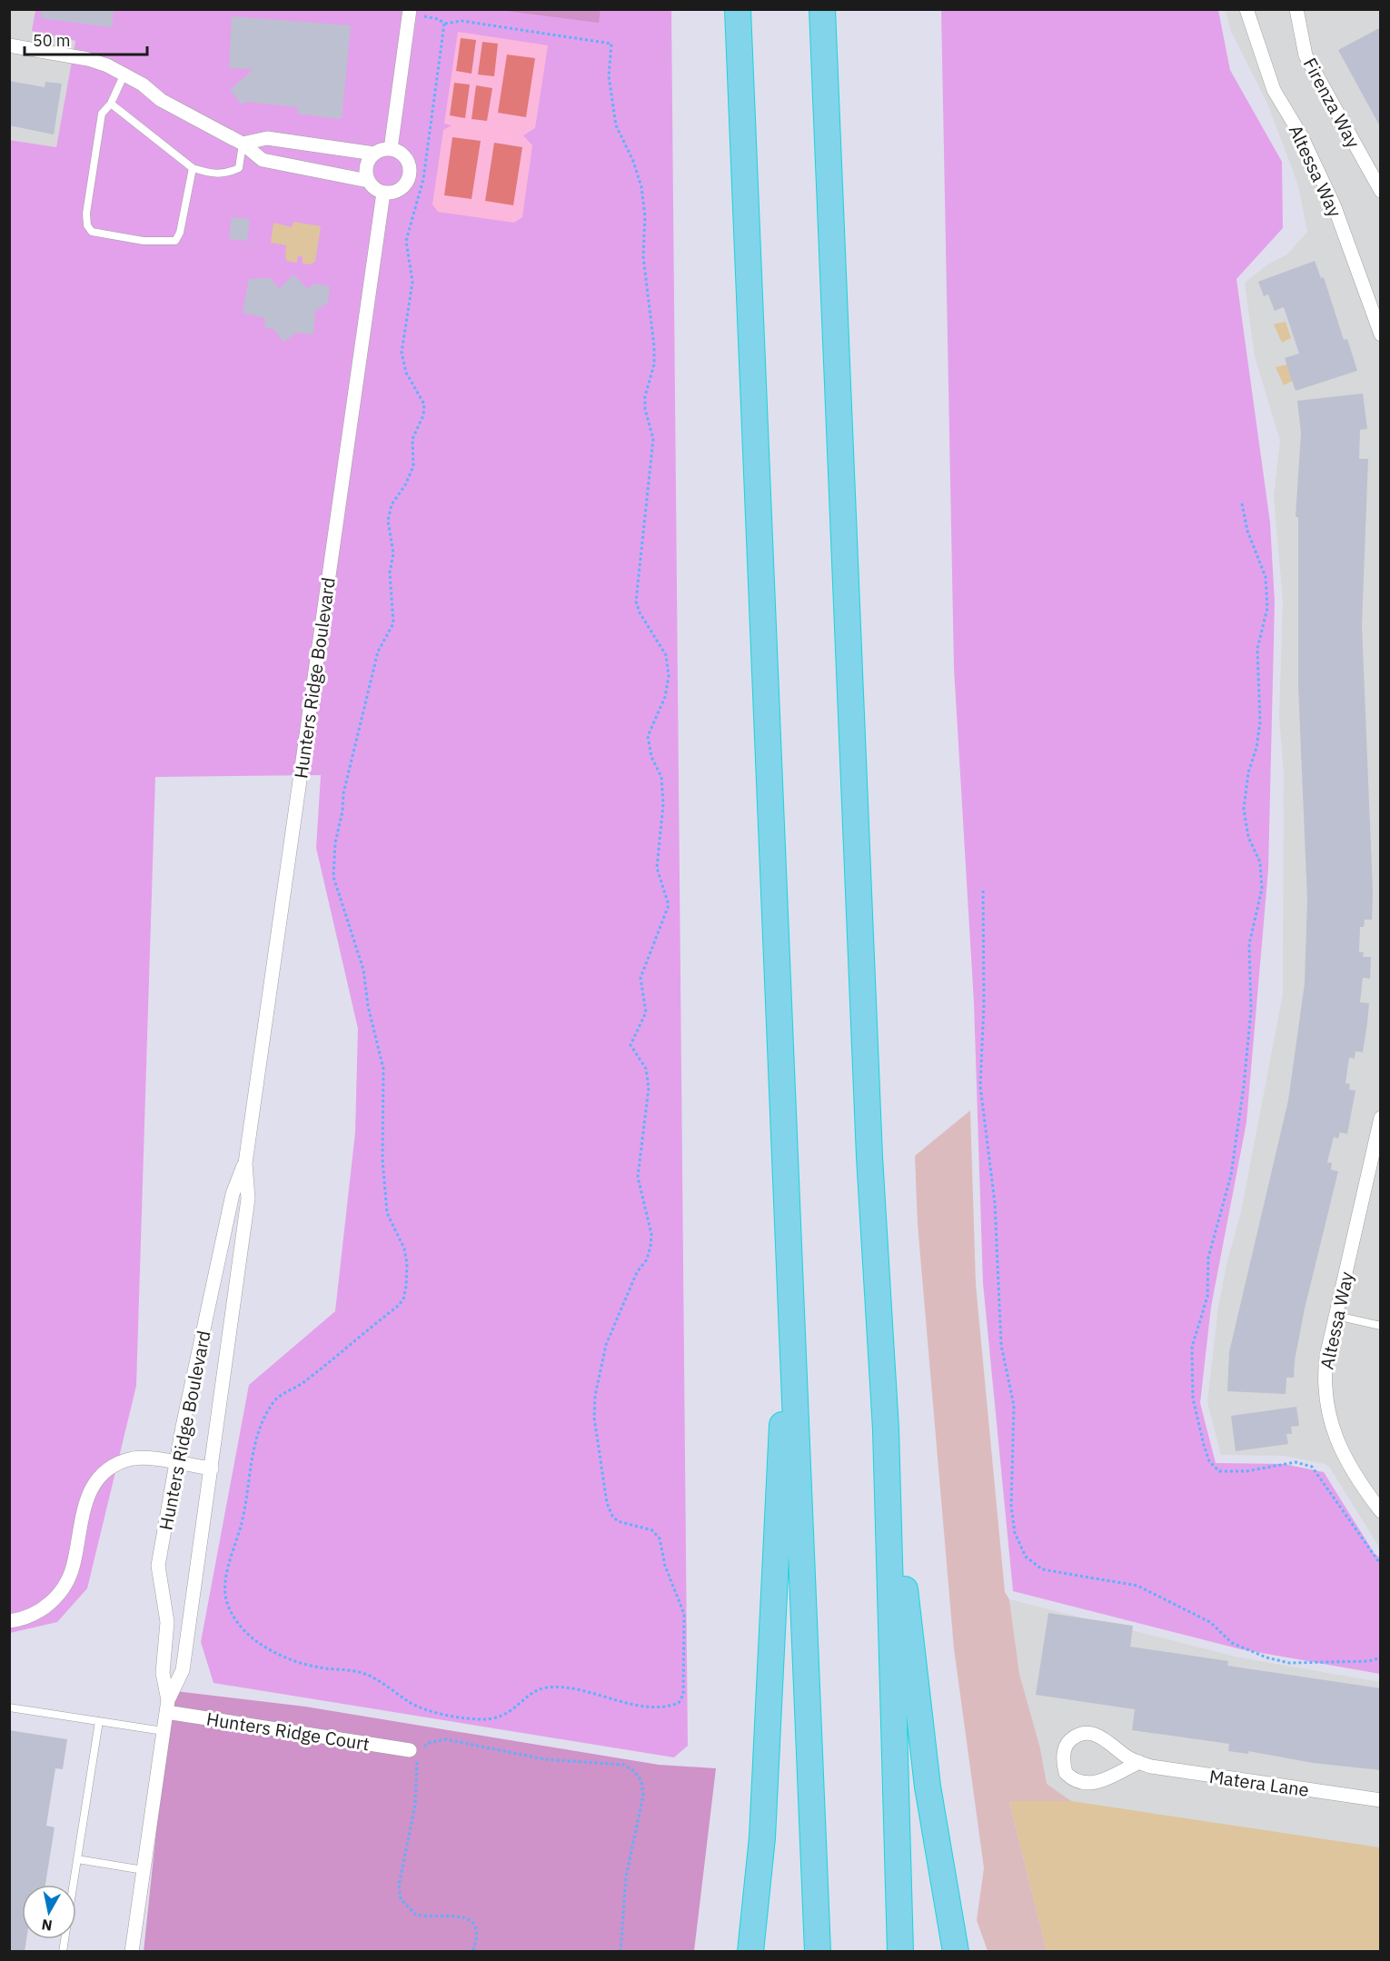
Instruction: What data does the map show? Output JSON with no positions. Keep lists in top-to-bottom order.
{
  "streets": {
    "street": [
      "Firenza Way",
      "Altessa Way",
      "Hunters Ridge Boulevard",
      "Hunters Ridge Court",
      "Matera Lane"
    ]
  },
  "crossings": [
    ["Hunters Ridge Boulevard", "Hunters Ridge Court"]
  ],
  "scale_bar": "50 m",
  "north": "bottom"
}
